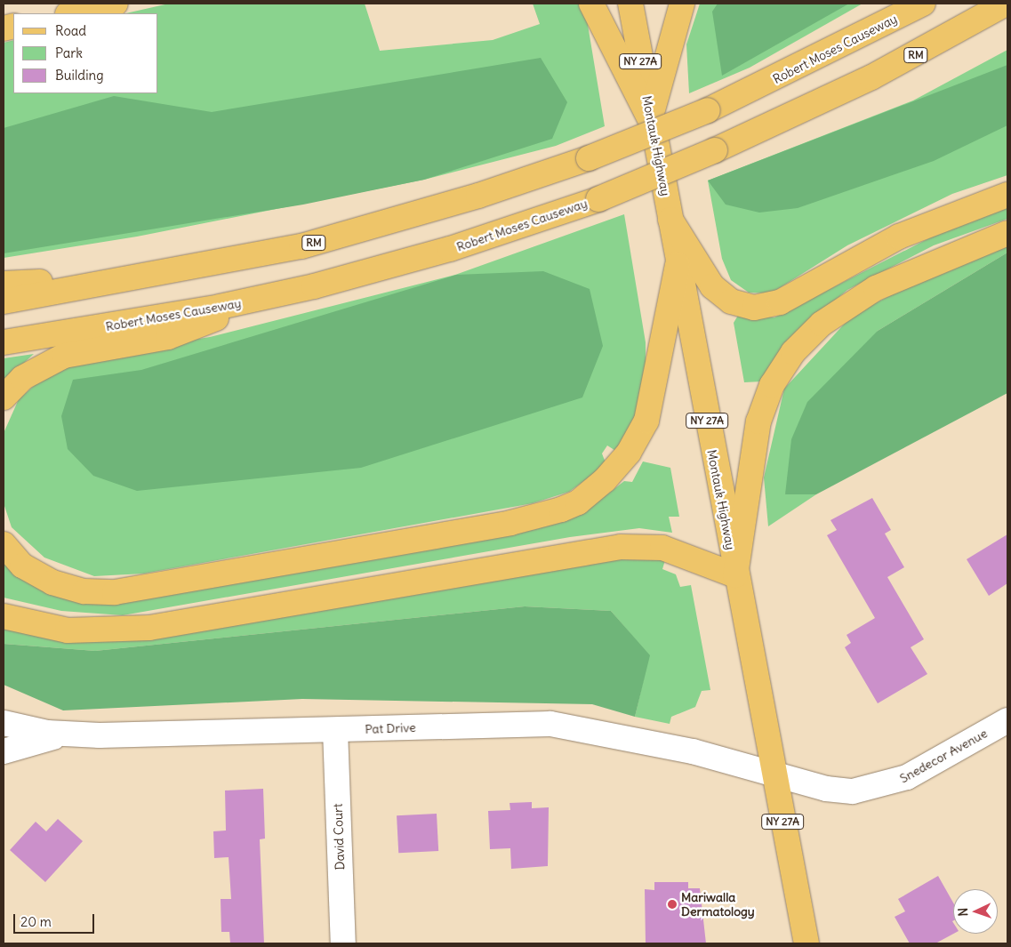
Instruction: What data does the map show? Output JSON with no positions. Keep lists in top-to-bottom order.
{
  "streets": {
    "main road": [
      "Robert Moses Causeway",
      "RM",
      "NY 27A",
      "Montauk Highway"
    ],
    "street": ["Pat Drive", "Snedecor Avenue", "David Court"]
  },
  "crossings": [
    ["Montauk Highway", "Pat Drive"],
    ["Montauk Highway", "Snedecor Avenue"],
    ["Pat Drive", "Snedecor Avenue"],
    ["Pat Drive", "David Court"]
  ],
  "places": ["Mariwalla Dermatology"],
  "legend": ["Road", "Park", "Building"],
  "scale_bar": "20 m",
  "north": "left"
}
